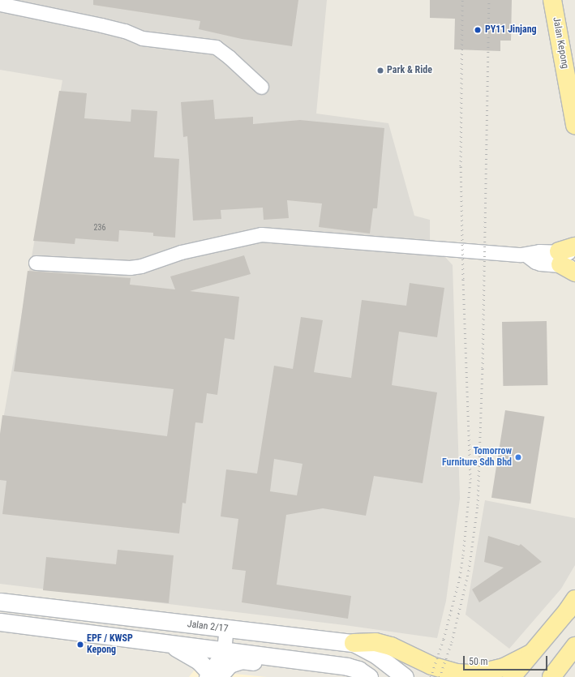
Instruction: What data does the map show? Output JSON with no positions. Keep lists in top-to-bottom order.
{
  "streets": {
    "main road": ["Jalan Kepong"],
    "street": ["Jalan 2/17"]
  },
  "places": [
    "PY11 Jinjang",
    "Park & Ride",
    "Tomorrow Furniture Sdh Bhd",
    "EPF / KWSP Kepong"
  ],
  "house_numbers": ["236"],
  "scale_bar": "50 m"
}
